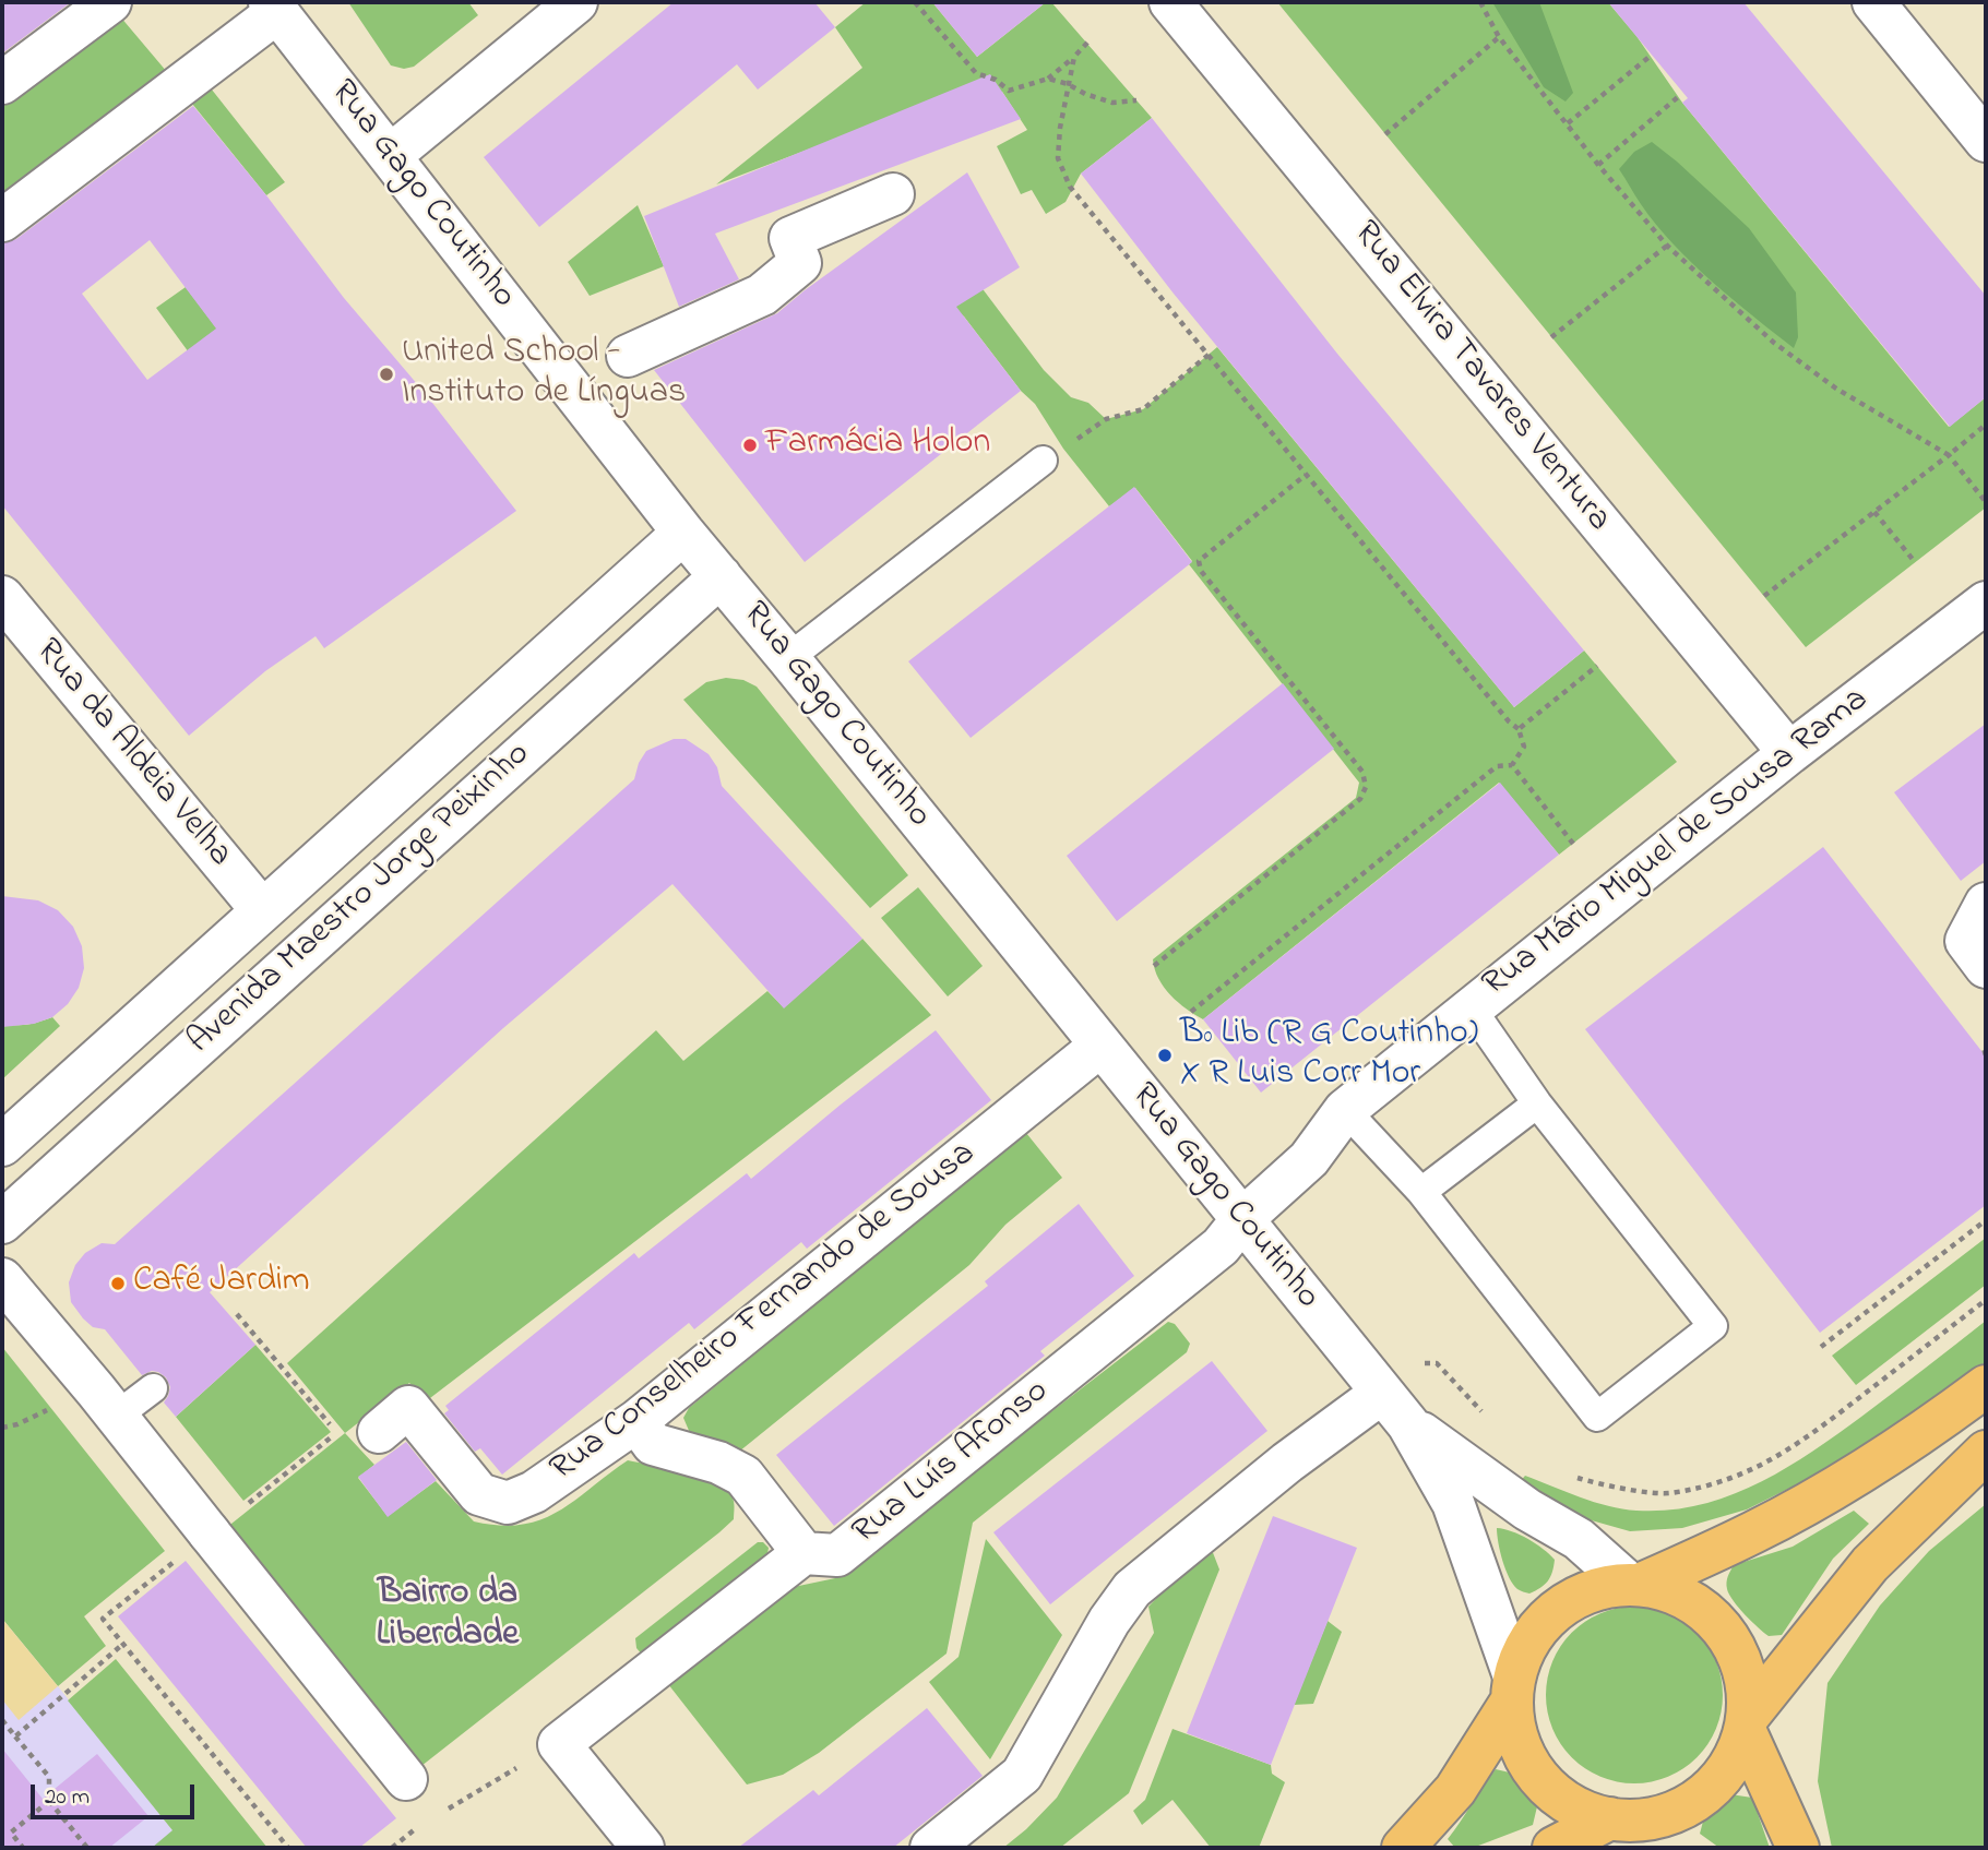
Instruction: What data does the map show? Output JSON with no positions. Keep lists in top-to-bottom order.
{
  "streets": {
    "street": [
      "Rua Gago Coutinho",
      "Rua Elvira Tavares Ventura",
      "Rua da Aldeia Velha",
      "Rua Mário Miguel de Sousa Rama",
      "Avenida Maestro Jorge Peixinho",
      "Rua Conselheiro Fernando de Sousa",
      "Rua Luís Afonso"
    ]
  },
  "crossings": [
    ["Rua Gago Coutinho", "Rua Mário Miguel de Sousa Rama"],
    ["Rua Gago Coutinho", "Avenida Maestro Jorge Peixinho"],
    ["Rua Gago Coutinho", "Rua Conselheiro Fernando de Sousa"],
    ["Rua Gago Coutinho", "Rua Luís Afonso"],
    ["Rua Elvira Tavares Ventura", "Rua Mário Miguel de Sousa Rama"],
    ["Rua da Aldeia Velha", "Avenida Maestro Jorge Peixinho"],
    ["Rua Mário Miguel de Sousa Rama", "Rua Luís Afonso"]
  ],
  "districts": ["Bairro da Liberdade"],
  "places": [
    "United School - Instituto de Línguas",
    "Farmácia Holon",
    "Bº Lib (R G Coutinho) X R Luis Corr Mor",
    "Café Jardim"
  ],
  "scale_bar": "20 m"
}
